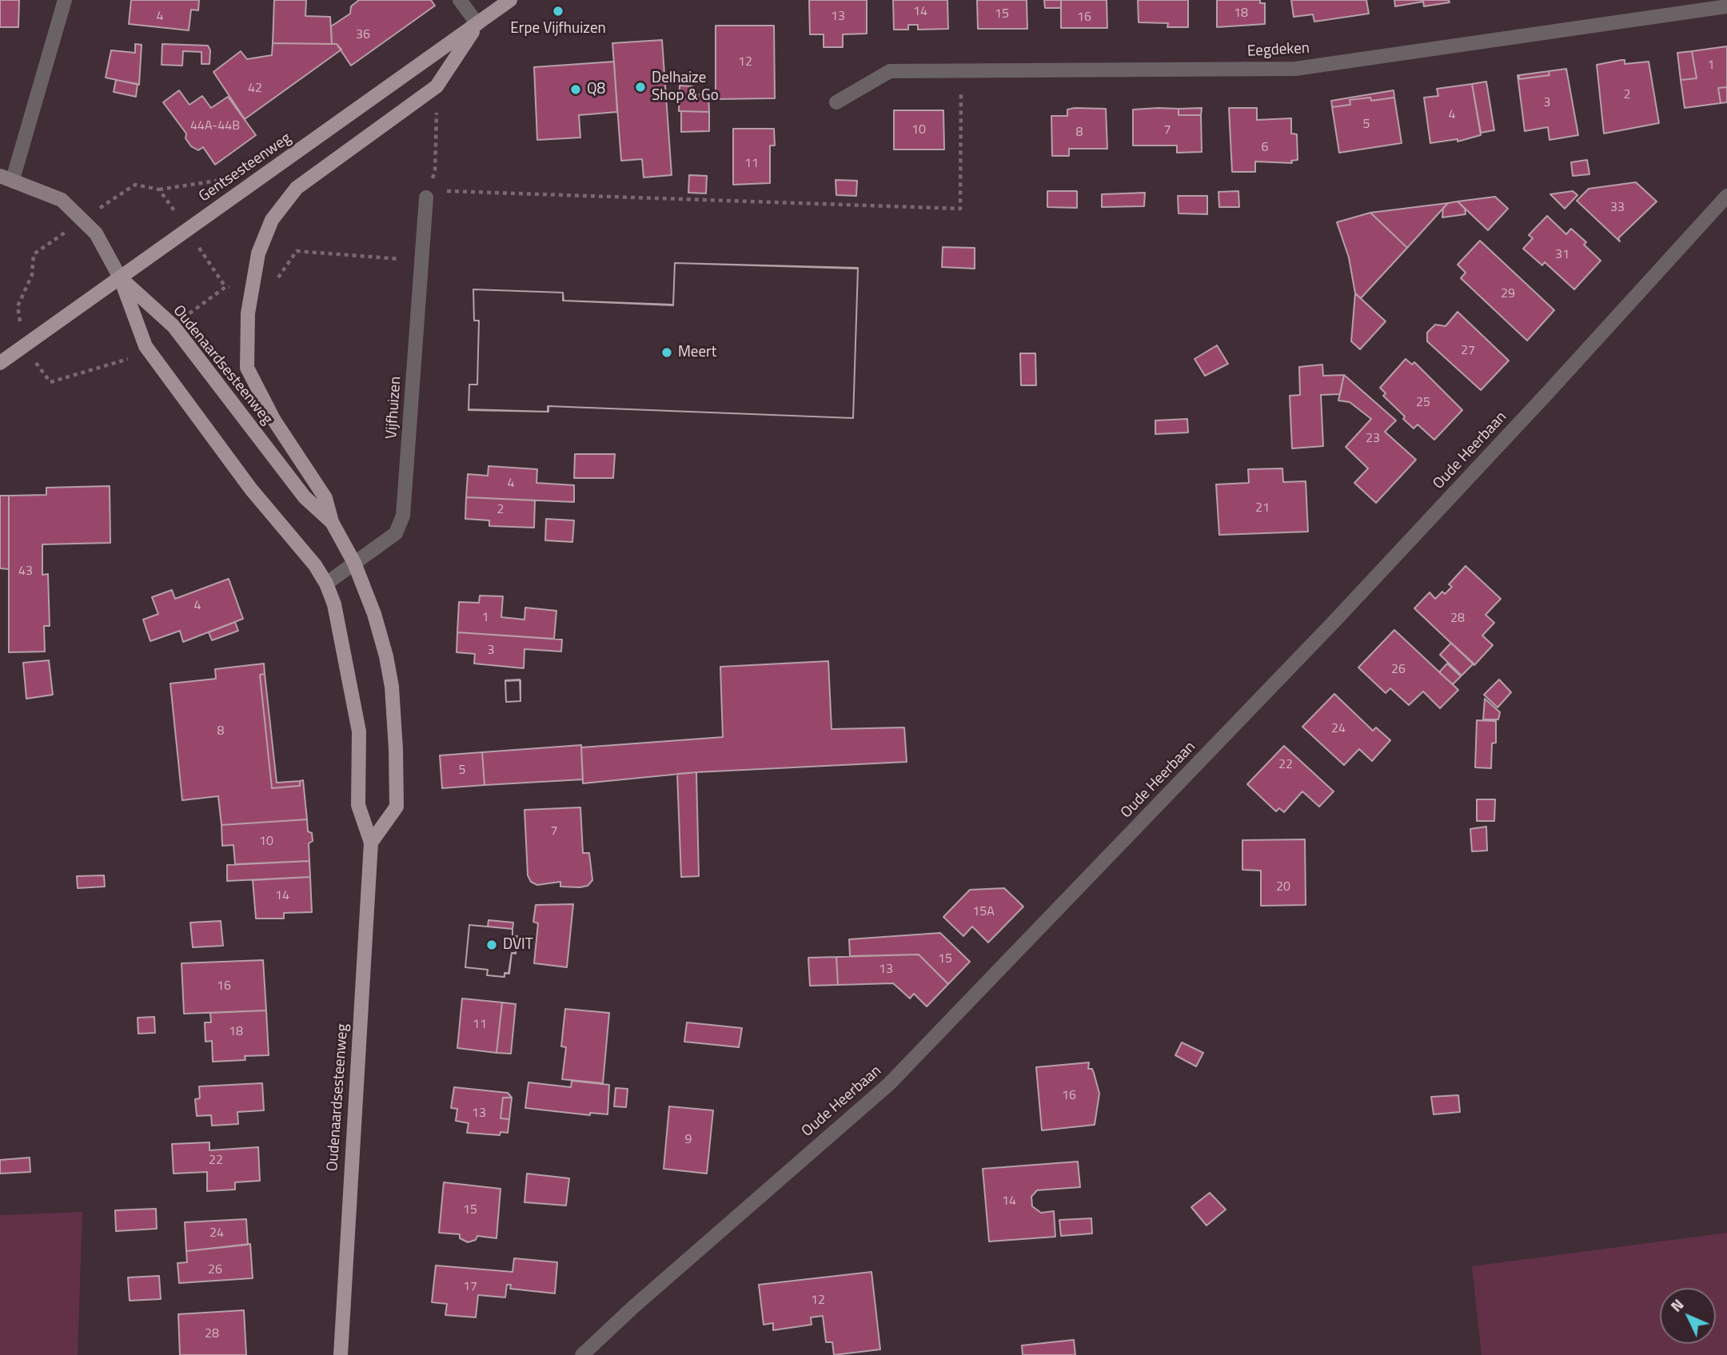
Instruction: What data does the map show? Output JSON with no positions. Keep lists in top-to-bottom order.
{
  "streets": {
    "main road": ["Gentsesteenweg", "Oudenaardsesteenweg"],
    "street": ["Eegdeken", "Vijfhuizen", "Oude Heerbaan"]
  },
  "crossings": [
    ["Gentsesteenweg", "Oudenaardsesteenweg"],
    ["Oudenaardsesteenweg", "Vijfhuizen"]
  ],
  "places": [
    "Erpe Vijfhuizen",
    "Delhaize Shop & Go",
    "Q8",
    "Meert",
    "DVIT"
  ],
  "house_numbers": [
    "14",
    "18",
    "15",
    "4",
    "13",
    "16",
    "36",
    "12",
    "1",
    "42",
    "2",
    "3",
    "4",
    "5",
    "44A-44B",
    "10",
    "7",
    "8",
    "6",
    "11",
    "33",
    "31",
    "29",
    "27",
    "25",
    "23",
    "4",
    "21",
    "2",
    "43",
    "4",
    "1",
    "28",
    "3",
    "26",
    "24",
    "8",
    "22",
    "5",
    "7",
    "10",
    "20",
    "14",
    "15A",
    "15",
    "13",
    "16",
    "11",
    "18",
    "16",
    "13",
    "9",
    "22",
    "14",
    "15",
    "24",
    "26",
    "17",
    "12",
    "28"
  ],
  "north": "top left"
}
